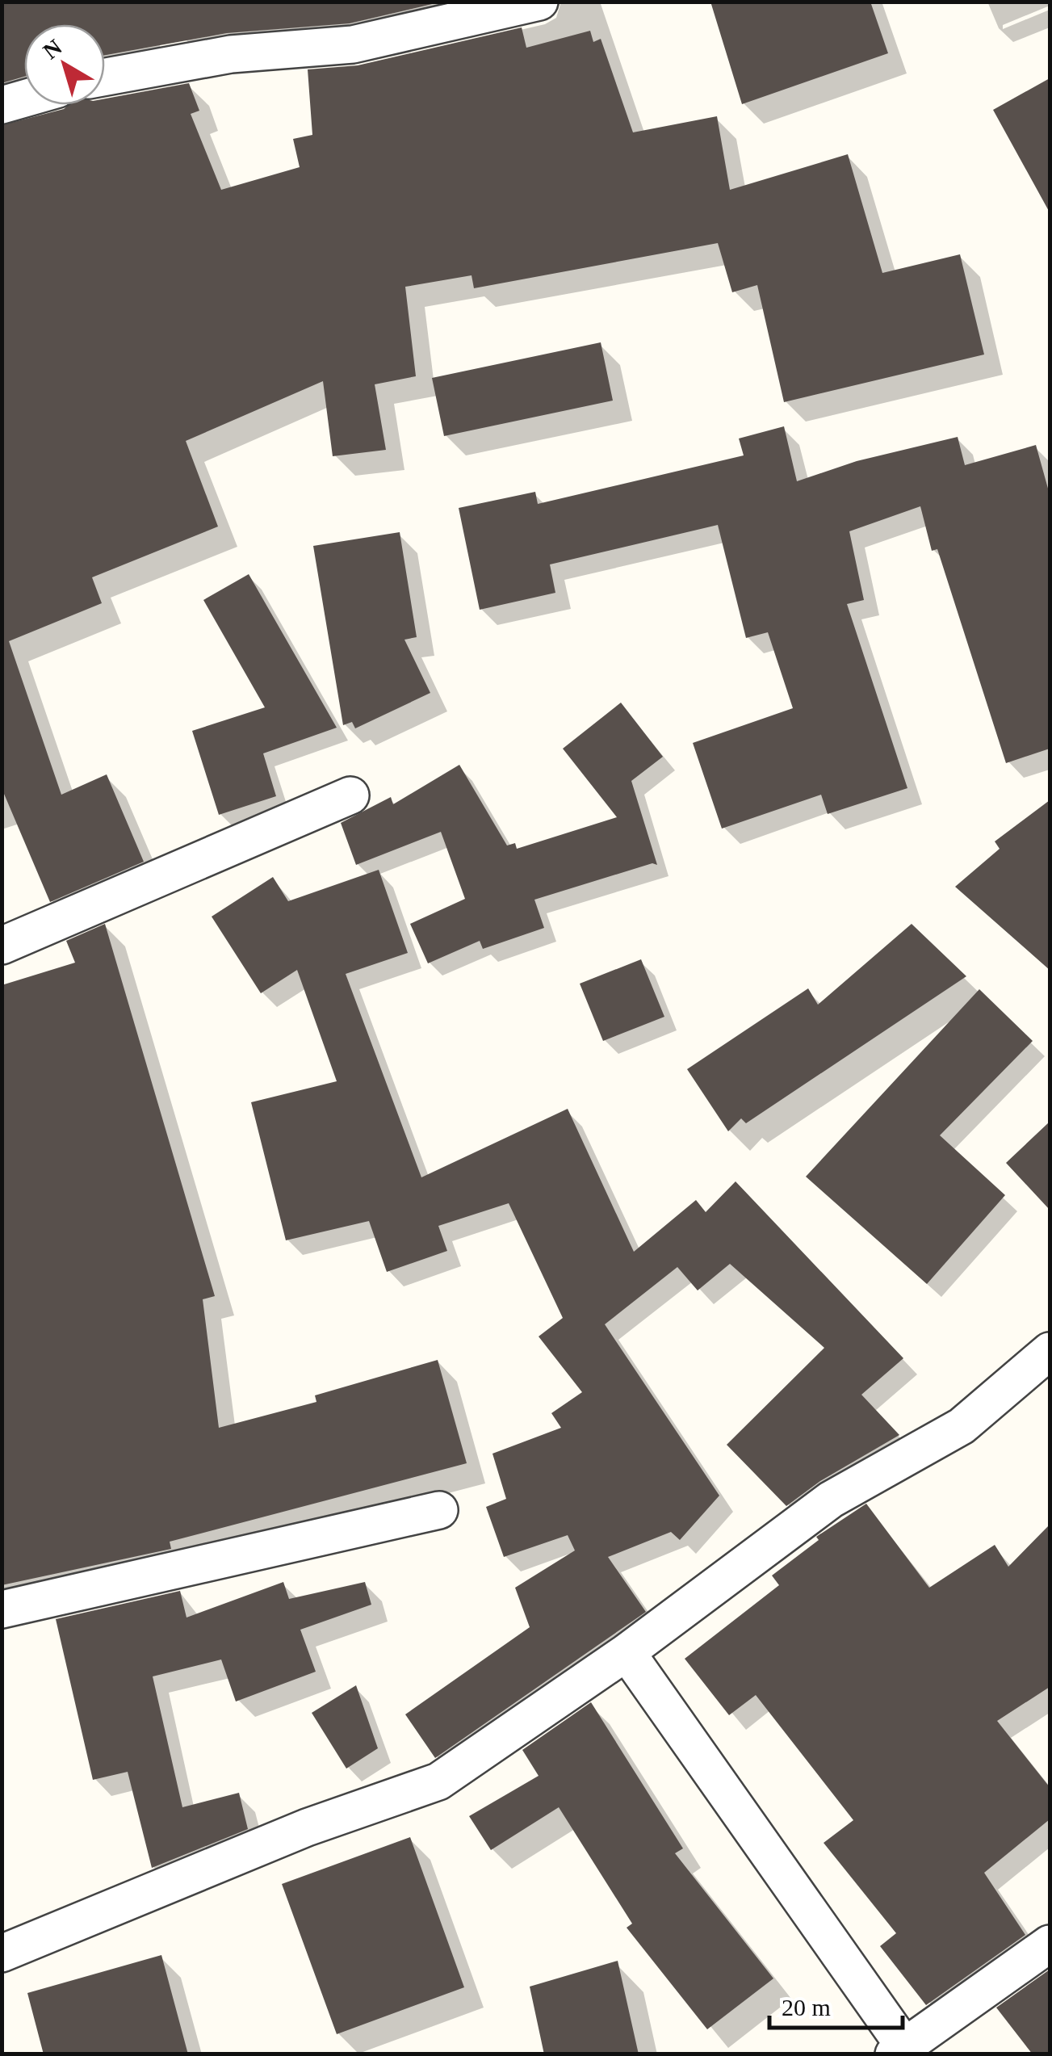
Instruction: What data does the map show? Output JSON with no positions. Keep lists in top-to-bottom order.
{
  "scale_bar": "20 m",
  "north": "top left"
}
